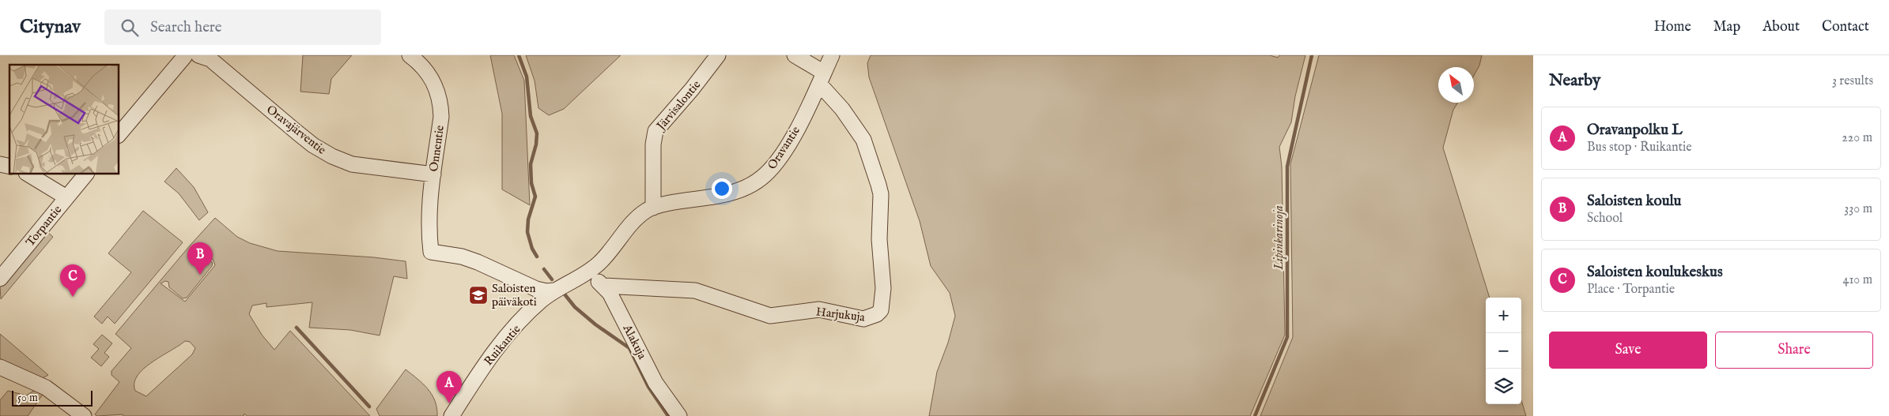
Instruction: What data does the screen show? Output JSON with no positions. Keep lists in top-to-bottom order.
{
  "streets": {
    "street": [
      "Järvisalontie",
      "Oravajärventie",
      "Oravantie",
      "Onnentie",
      "Torpantie",
      "Harjukuja",
      "Alakuja",
      "Ruikantie"
    ]
  },
  "crossings": [
    ["Järvisalontie", "Oravantie"],
    ["Oravajärventie", "Onnentie"],
    ["Oravantie", "Harjukuja"],
    ["Oravantie", "Alakuja"],
    ["Oravantie", "Ruikantie"],
    ["Onnentie", "Ruikantie"],
    ["Harjukuja", "Alakuja"],
    ["Alakuja", "Ruikantie"]
  ],
  "water": ["Lipinkarinoja"],
  "places": {
    "school or university": ["Saloisten päiväkoti"]
  },
  "scale_bar": "50 m",
  "north": "top left",
  "page": {
    "header": "Citynav",
    "search": "Search here",
    "nav": [
      "Home",
      "Map",
      "About",
      "Contact"
    ],
    "heading": ["Nearby", "3 results"],
    "list": [
      {
        "mark": "A",
        "name": "Oravanpolku L",
        "note": "Bus stop · Ruikantie",
        "value": "220 m"
      },
      {
        "mark": "B",
        "name": "Saloisten koulu",
        "note": "School",
        "value": "330 m"
      },
      {
        "mark": "C",
        "name": "Saloisten koulukeskus",
        "note": "Place · Torpantie",
        "value": "410 m"
      }
    ],
    "pins": ["B", "C", "A"],
    "map_buttons": ["+", "−"],
    "buttons": ["Save", "Share"],
    "scale": "50 m"
  }
}
